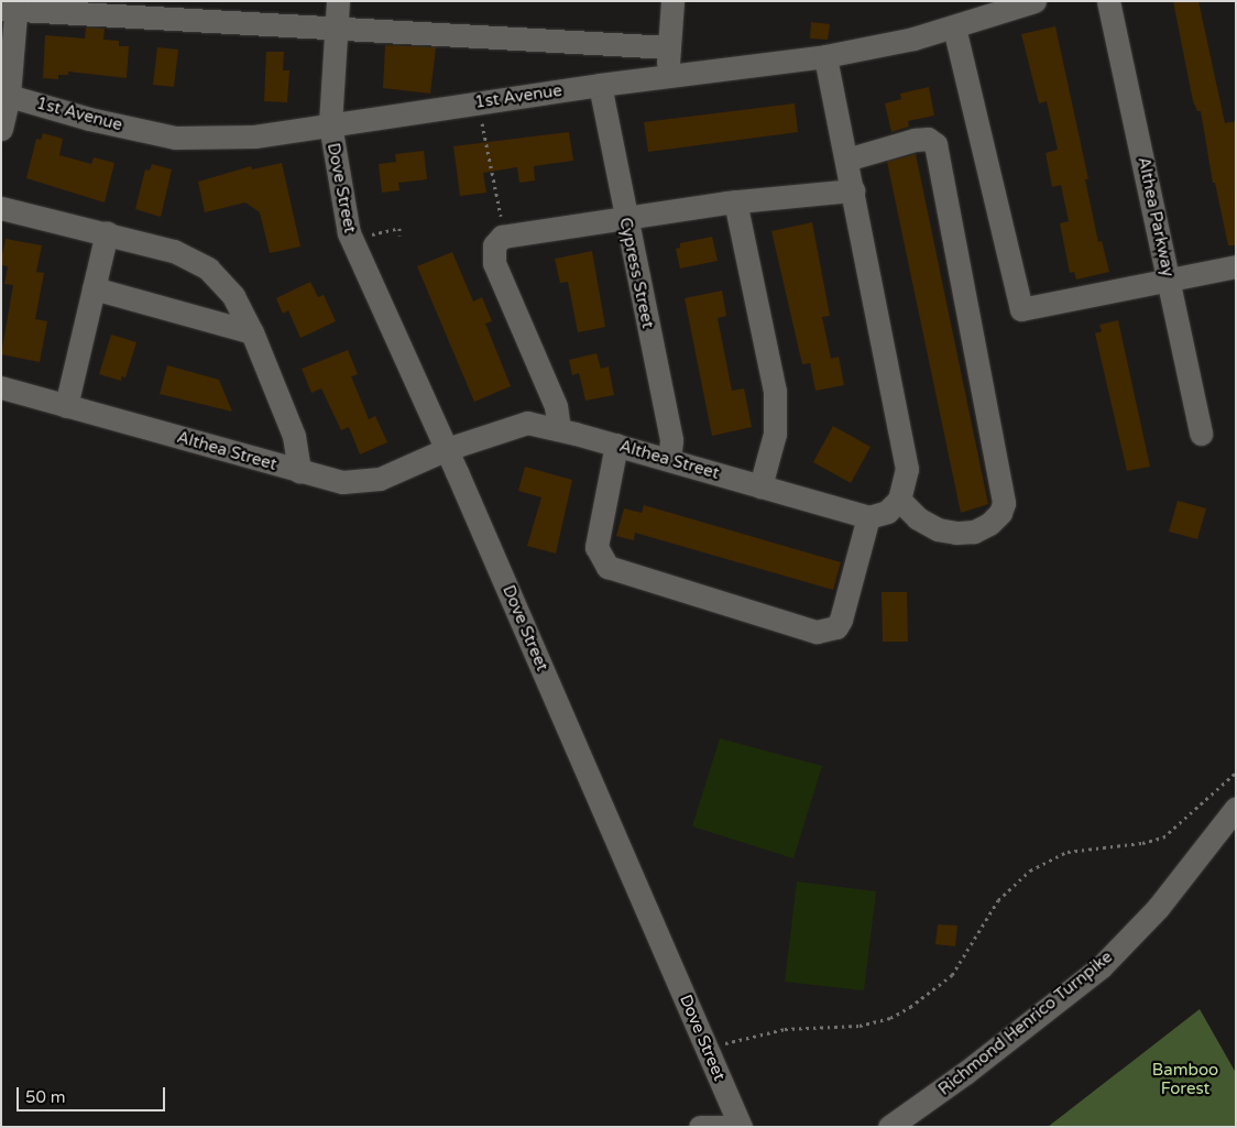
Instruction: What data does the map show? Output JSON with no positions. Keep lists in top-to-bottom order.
{
  "streets": {
    "street": [
      "1st Avenue",
      "Dove Street",
      "Althea Parkway",
      "Cypress Street",
      "Althea Street",
      "Richmond Henrico Turnpike"
    ]
  },
  "crossings": [
    ["1st Avenue", "Dove Street"],
    ["1st Avenue", "Cypress Street"],
    ["Dove Street", "Althea Street"],
    ["Cypress Street", "Althea Street"]
  ],
  "parks": ["Bamboo Forest"],
  "scale_bar": "50 m"
}
